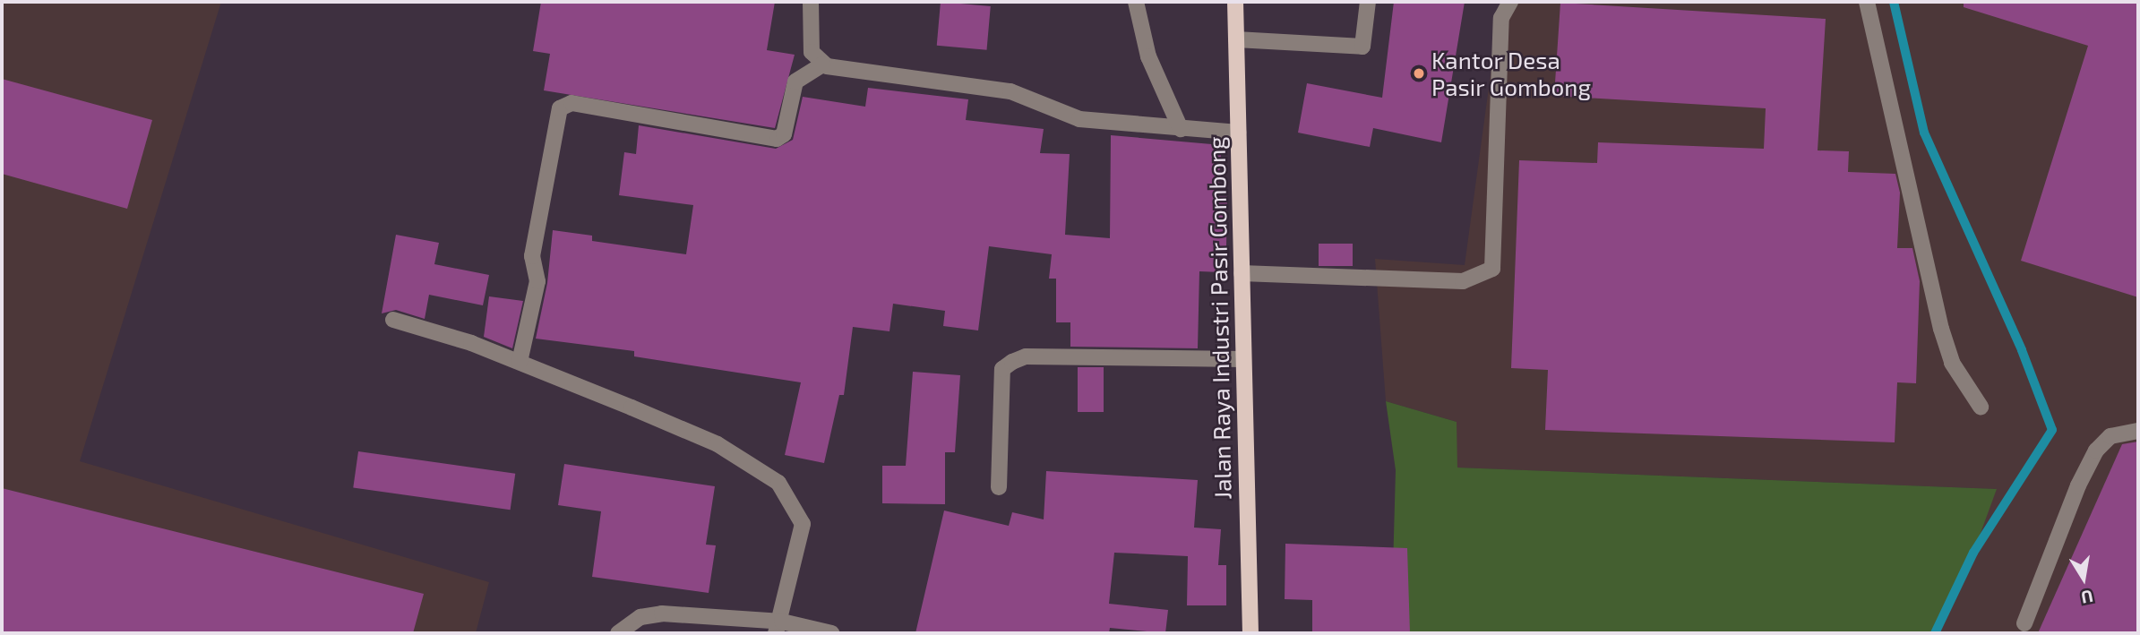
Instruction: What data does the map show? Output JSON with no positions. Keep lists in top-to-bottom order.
{
  "streets": {
    "main road": ["Jalan Raya Industri Pasir Gombong"]
  },
  "places": ["Kantor Desa Pasir Gombong"],
  "north": "bottom"
}
